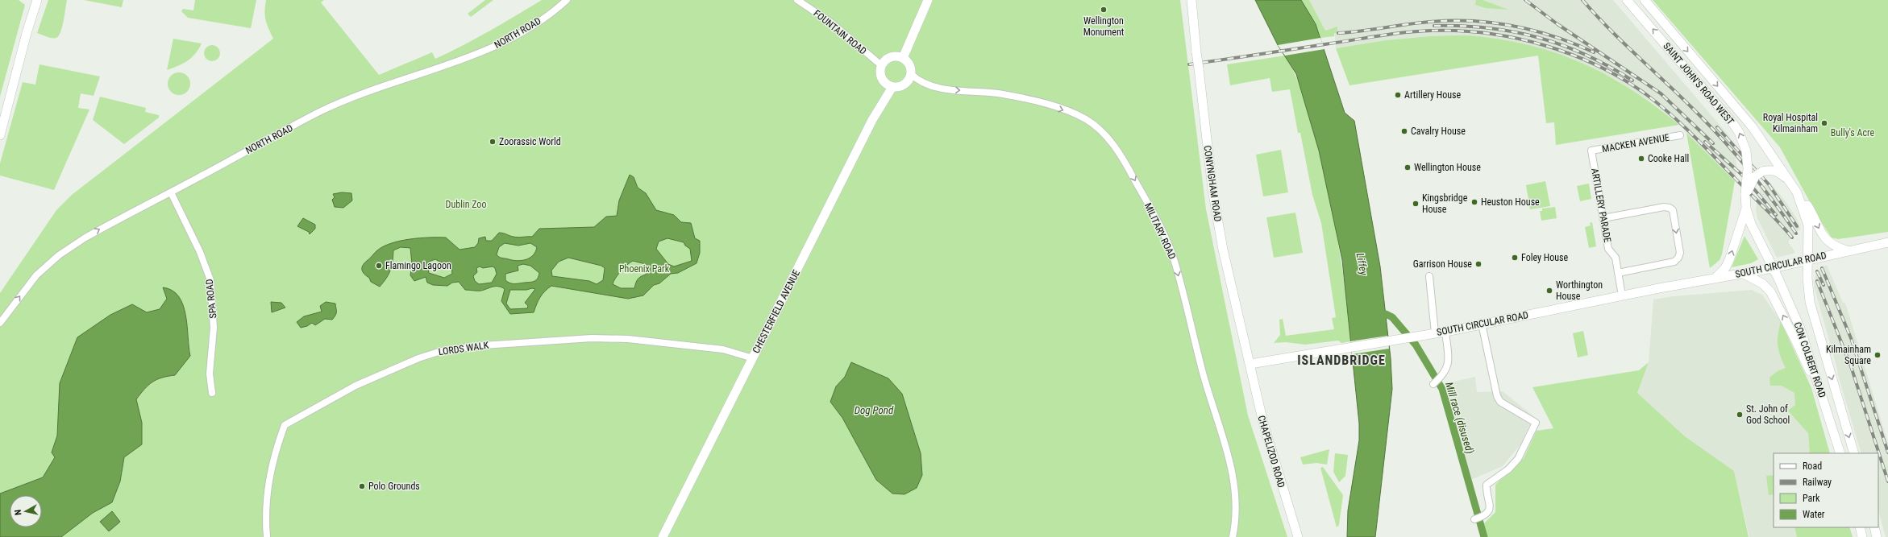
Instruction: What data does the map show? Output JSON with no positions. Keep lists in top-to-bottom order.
{
  "streets": {
    "main road": [
      "SAINT JOHN'S ROAD WEST",
      "CONYNGHAM ROAD",
      "SOUTH CIRCULAR ROAD",
      "CHESTERFIELD AVENUE",
      "CON COLBERT ROAD",
      "CHAPELIZOD ROAD"
    ],
    "street": [
      "FOUNTAIN ROAD",
      "NORTH ROAD",
      "MACKEN AVENUE",
      "ARTILLERY PARADE",
      "MILITARY ROAD",
      "SPA ROAD",
      "LORDS WALK"
    ]
  },
  "crossings": [
    ["FOUNTAIN ROAD", "MILITARY ROAD"],
    ["FOUNTAIN ROAD", "CHESTERFIELD AVENUE"],
    ["NORTH ROAD", "SPA ROAD"],
    ["SAINT JOHN'S ROAD WEST", "SOUTH CIRCULAR ROAD"],
    ["SAINT JOHN'S ROAD WEST", "CON COLBERT ROAD"],
    ["MACKEN AVENUE", "ARTILLERY PARADE"],
    ["CONYNGHAM ROAD", "SOUTH CIRCULAR ROAD"],
    ["CONYNGHAM ROAD", "CHAPELIZOD ROAD"],
    ["ARTILLERY PARADE", "SOUTH CIRCULAR ROAD"],
    ["MILITARY ROAD", "CHESTERFIELD AVENUE"],
    ["SOUTH CIRCULAR ROAD", "CON COLBERT ROAD"],
    ["SOUTH CIRCULAR ROAD", "CHAPELIZOD ROAD"],
    ["CHESTERFIELD AVENUE", "LORDS WALK"]
  ],
  "one_way": ["MILITARY ROAD"],
  "districts": ["ISLANDBRIDGE"],
  "water": ["Liffey", "Dog Pond", "Mill race (disused)"],
  "parks": ["Bully's Acre", "Dublin Zoo", "Phoenix Park"],
  "places": [
    "Wellington Monument",
    "Artillery House",
    "Royal Hospital Kilmainham",
    "Cavalry House",
    "Zoorassic World",
    "Cooke Hall",
    "Wellington House",
    "Heuston House",
    "Kingsbridge House",
    "Foley House",
    "Garrison House",
    "Flamingo Lagoon",
    "Worthington House",
    "Kilmainham Square",
    "St. John of God School",
    "Polo Grounds"
  ],
  "legend": [
    "Road",
    "Railway",
    "Park",
    "Water"
  ],
  "north": "left"
}
